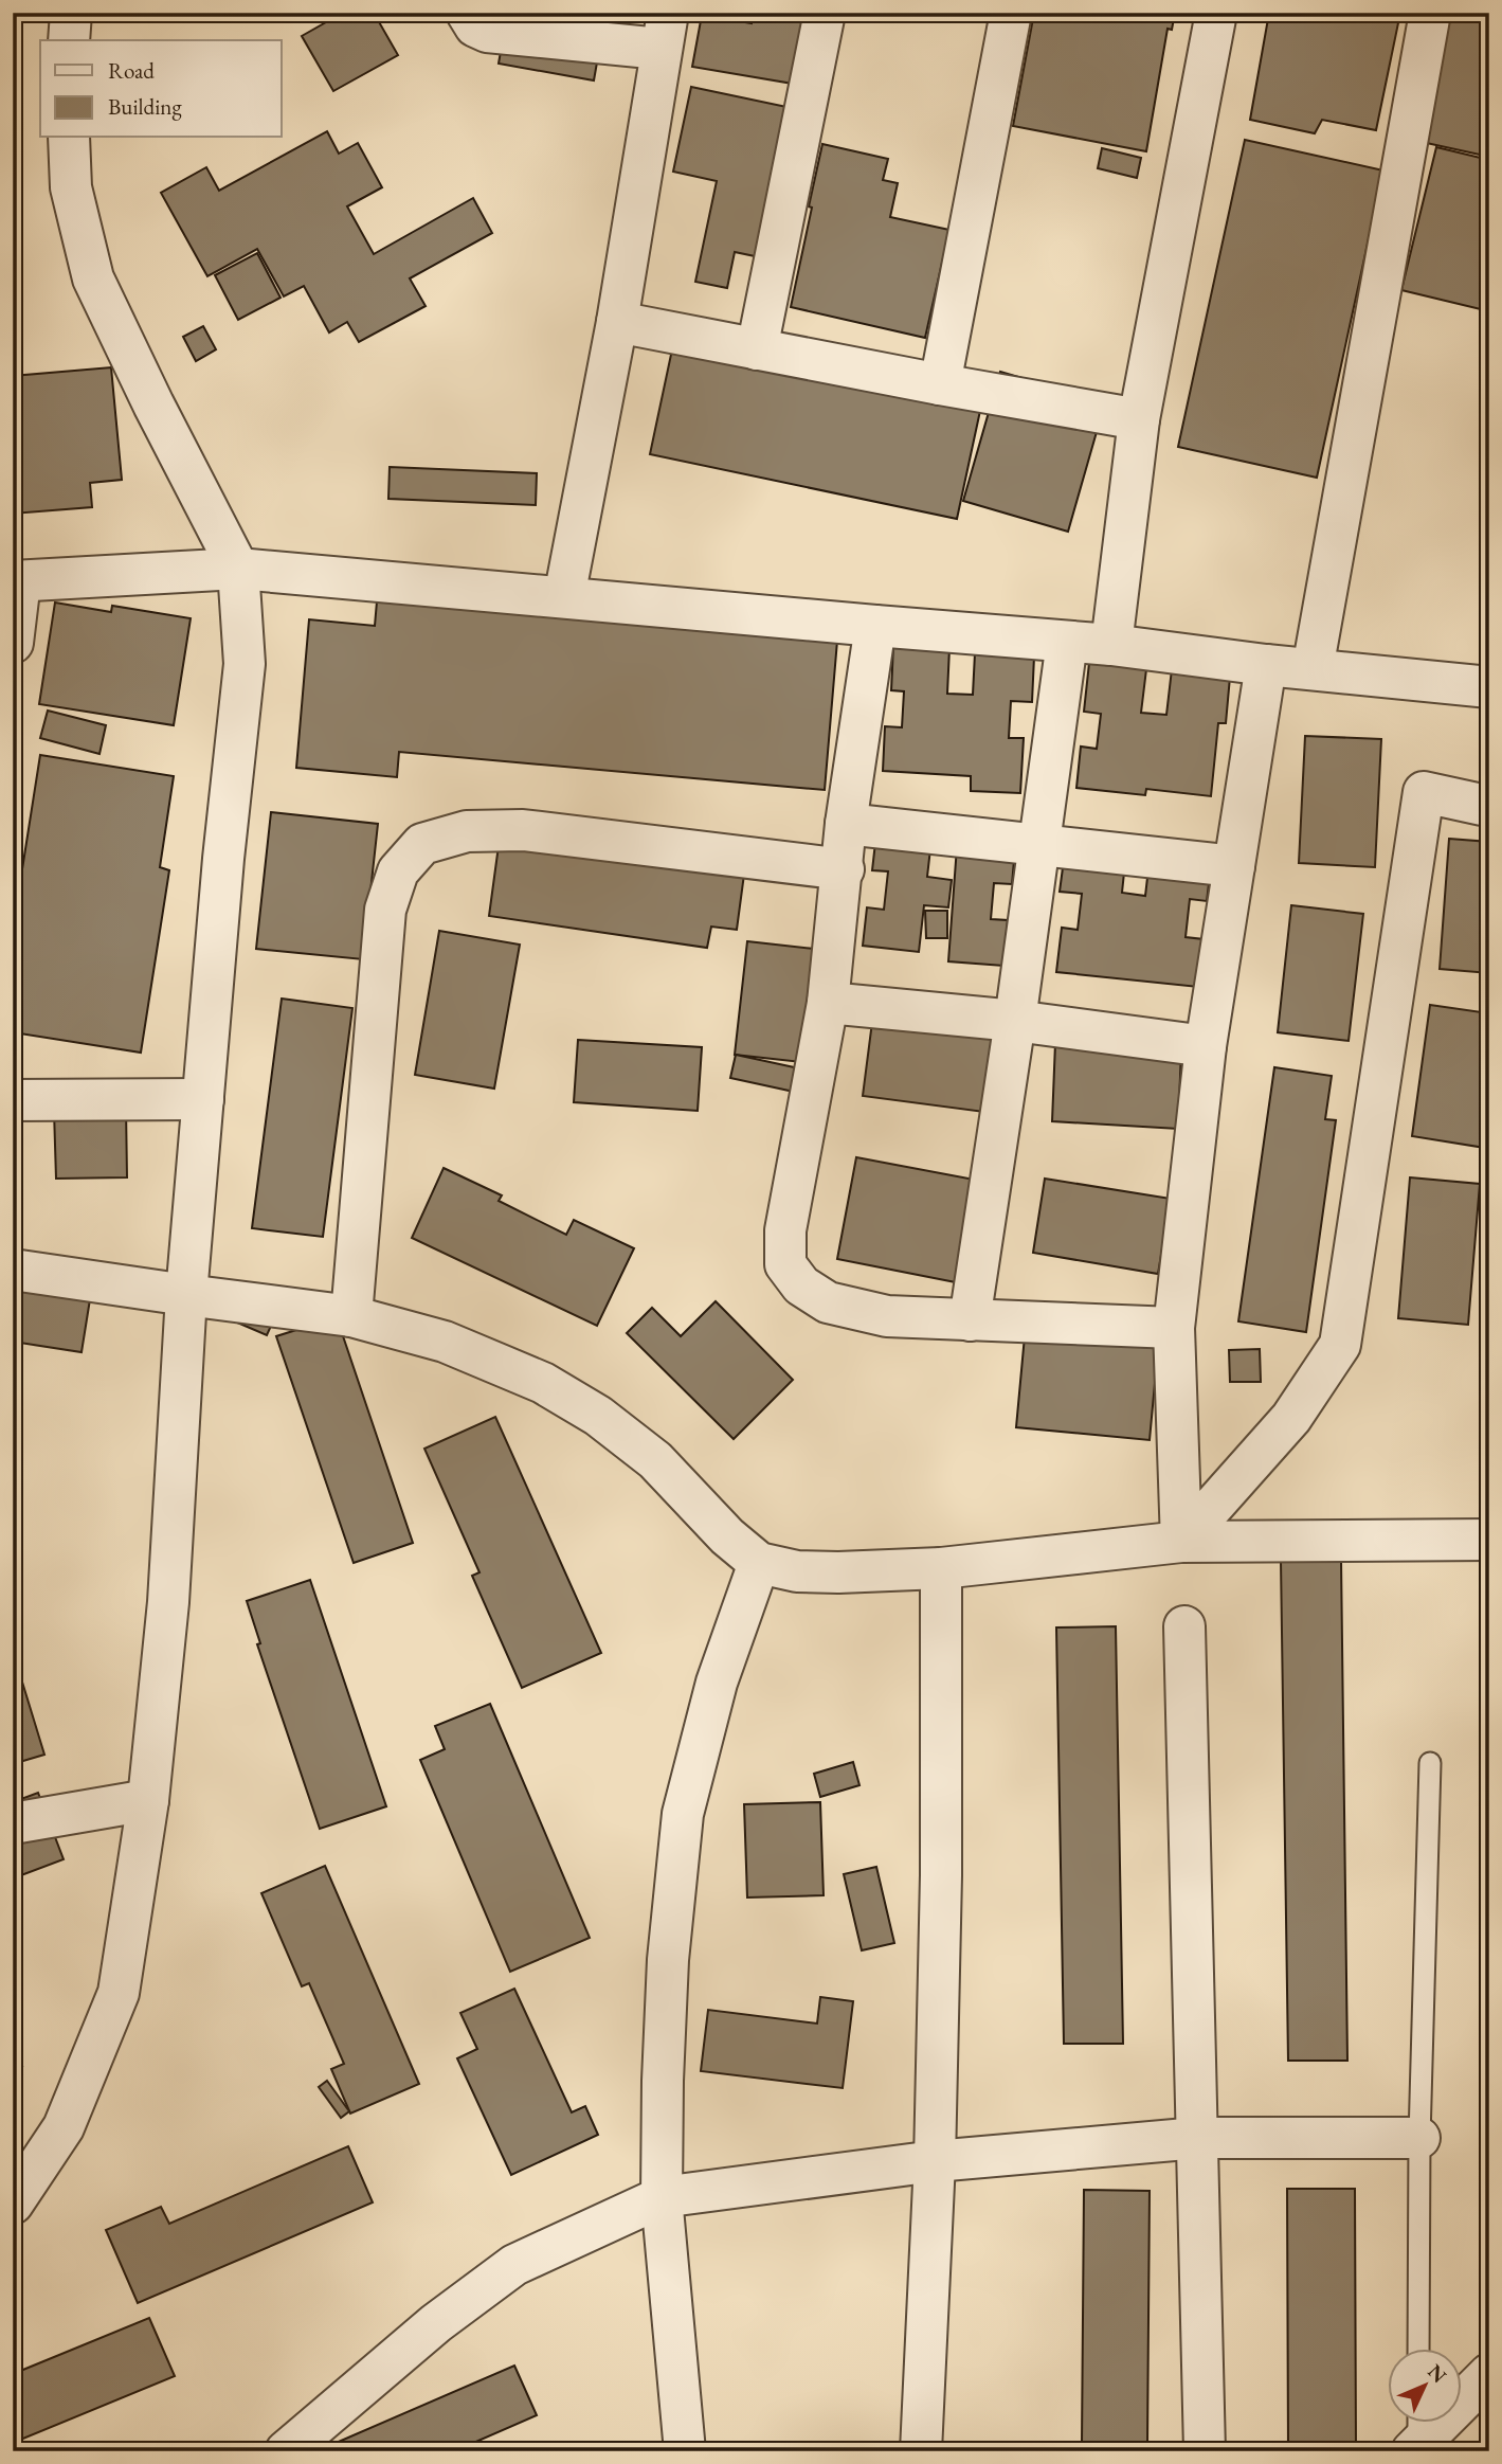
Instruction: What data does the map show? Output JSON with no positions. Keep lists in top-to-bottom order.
{
  "legend": ["Road", "Building"],
  "north": "top right"
}
